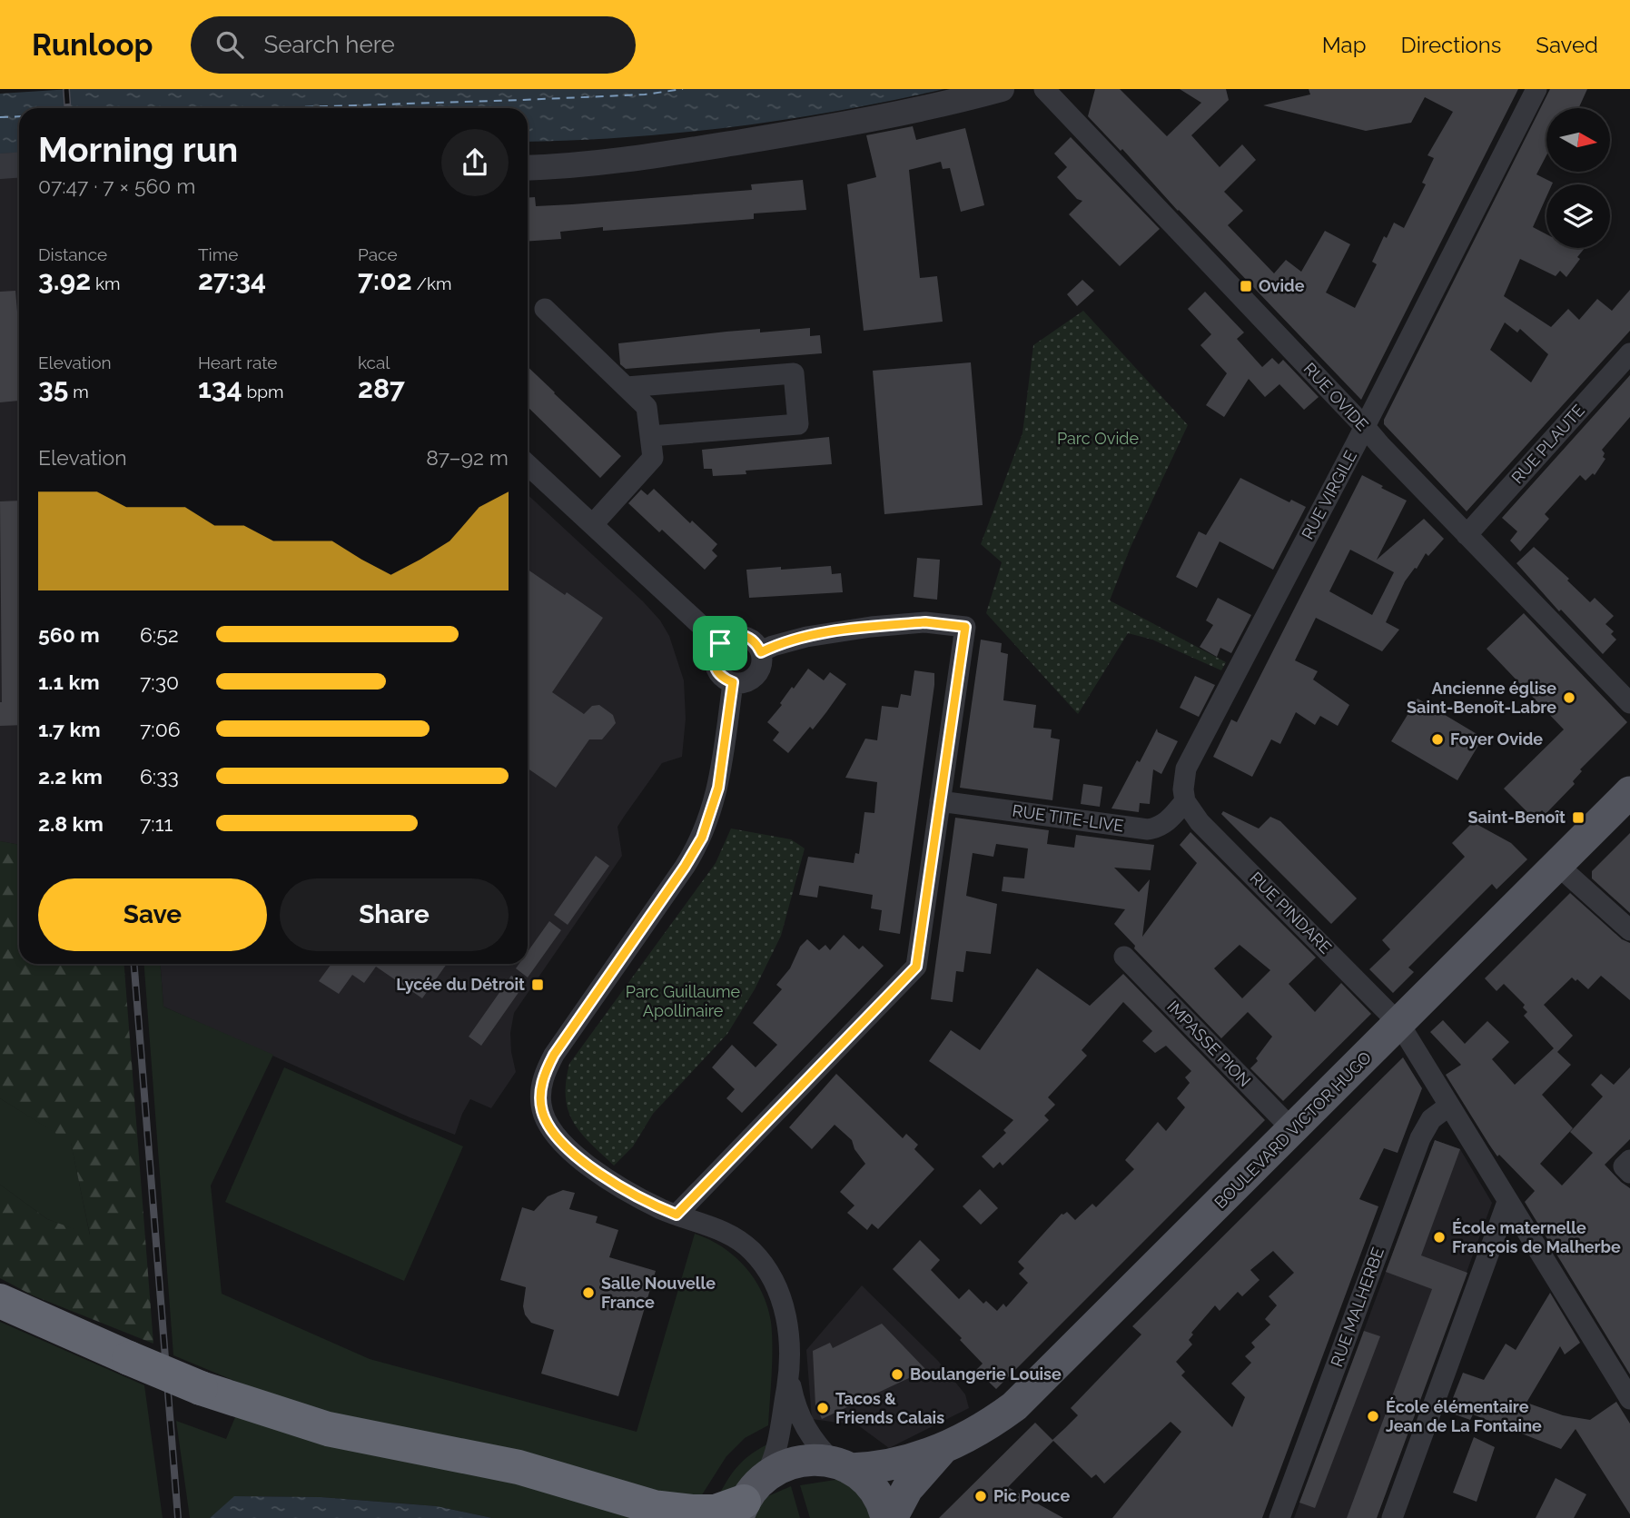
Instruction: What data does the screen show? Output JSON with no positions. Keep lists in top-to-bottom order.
{
  "streets": {
    "main road": ["BOULEVARD VICTOR HUGO"],
    "street": [
      "RUE OVIDE",
      "RUE PLAUTE",
      "RUE VIRGILE",
      "RUE TITE-LIVE",
      "RUE PINDARE",
      "IMPASSE PION",
      "RUE MALHERBE"
    ]
  },
  "crossings": [
    ["RUE OVIDE", "RUE PLAUTE"],
    ["RUE OVIDE", "RUE VIRGILE"],
    ["RUE VIRGILE", "RUE TITE-LIVE"],
    ["RUE VIRGILE", "RUE PINDARE"],
    ["RUE TITE-LIVE", "RUE PINDARE"],
    ["RUE PINDARE", "BOULEVARD VICTOR HUGO"],
    ["RUE PINDARE", "RUE MALHERBE"],
    ["IMPASSE PION", "BOULEVARD VICTOR HUGO"]
  ],
  "parks": ["Parc Ovide", "Parc Guillaume Apollinaire"],
  "places": {
    "transit": ["Ovide", "Saint-Benoît", "Lycée du Détroit"],
    "other": [
      "Ancienne église Saint-Benoît-Labre",
      "Foyer Ovide",
      "École maternelle François de Malherbe",
      "Salle Nouvelle France",
      "Boulangerie Louise",
      "Tacos & Friends Calais",
      "École élémentaire Jean de La Fontaine",
      "Pic Pouce"
    ]
  },
  "north": "right",
  "page": {
    "header": "Runloop",
    "search": "Search here",
    "nav": ["Map", "Directions", "Saved"],
    "heading": ["Morning run", "07:47 · 7 × 560 m"],
    "stats": [
      ["Distance", "3.92 km"],
      ["Time", "27:34"],
      ["Pace", "7:02 /km"],
      ["Elevation", "35 m"],
      ["Heart rate", "134 bpm"],
      ["kcal", "287"]
    ],
    "chart": ["Elevation", "87–92 m"],
    "list": [
      {
        "name": "560 m",
        "note": "6:52"
      },
      {
        "name": "1.1 km",
        "note": "7:30"
      },
      {
        "name": "1.7 km",
        "note": "7:06"
      },
      {
        "name": "2.2 km",
        "note": "6:33"
      },
      {
        "name": "2.8 km",
        "note": "7:11"
      }
    ],
    "buttons": ["Save", "Share"]
  }
}
